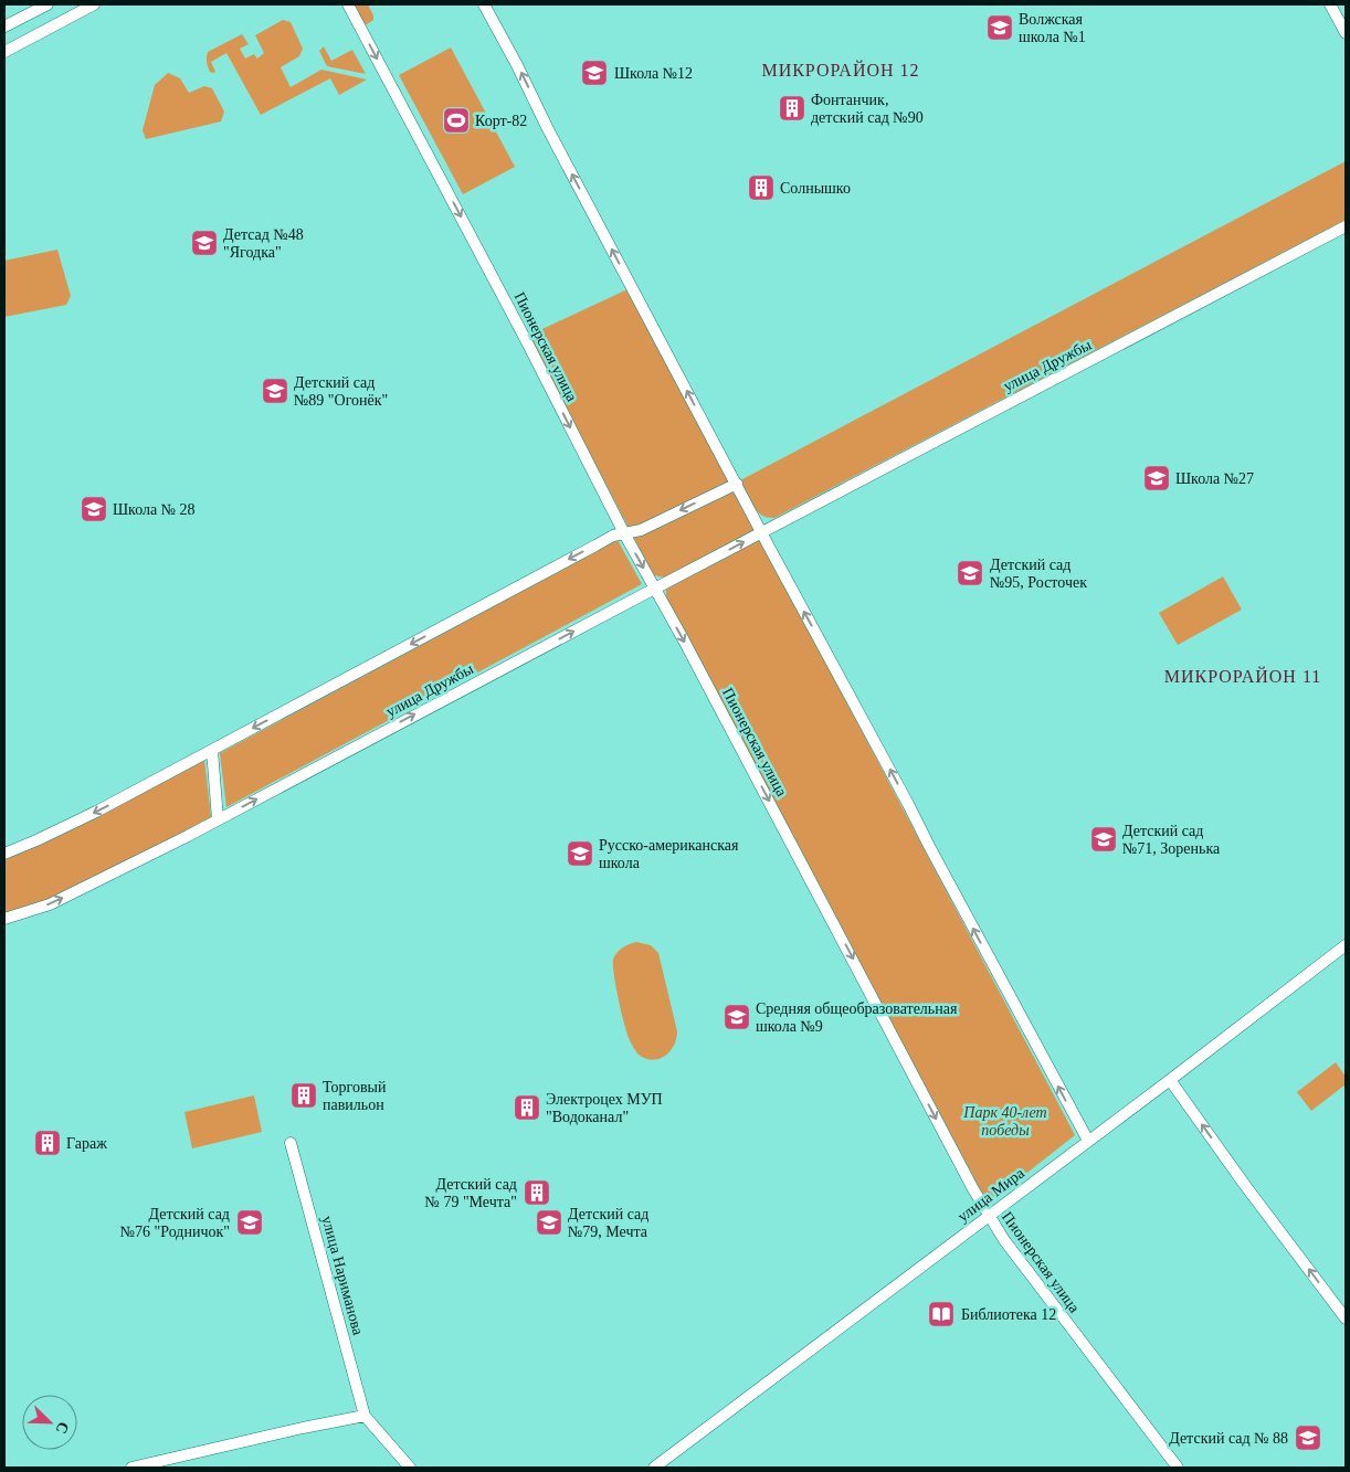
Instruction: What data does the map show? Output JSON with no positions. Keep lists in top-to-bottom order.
{
  "streets": {
    "street": [
      "Пионерская улица",
      "улица Дружбы",
      "улица Мира",
      "улица Нариманова"
    ]
  },
  "crossings": [
    ["Пионерская улица", "улица Дружбы"],
    ["Пионерская улица", "улица Мира"]
  ],
  "one_way": ["Пионерская улица"],
  "districts": ["МИКРОРАЙОН 12", "МИКРОРАЙОН 11"],
  "parks": ["Парк 40-лет победы"],
  "places": {
    "school or university": [
      "Волжская школа №1",
      "Школа №12",
      "Детсад №48 \"Ягодка\"",
      "Детский сад №89 \"Огонёк\"",
      "Школа №27",
      "Школа № 28",
      "Детский сад №95, Росточек",
      "Детский сад №71, Зоренька",
      "Русско-американская школа",
      "Средняя общеобразовательная школа №9",
      "Детский сад №76 \"Родничок\"",
      "Детский сад №79, Мечта",
      "Детский сад № 88"
    ],
    "building": [
      "Фонтанчик, детский сад №90",
      "Солнышко",
      "Торговый павильон",
      "Электроцех МУП \"Водоканал\"",
      "Гараж",
      "Детский сад № 79 \"Мечта\""
    ],
    "sports": ["Корт-82"],
    "library": ["Библиотека 12"]
  },
  "north": "bottom right"
}
